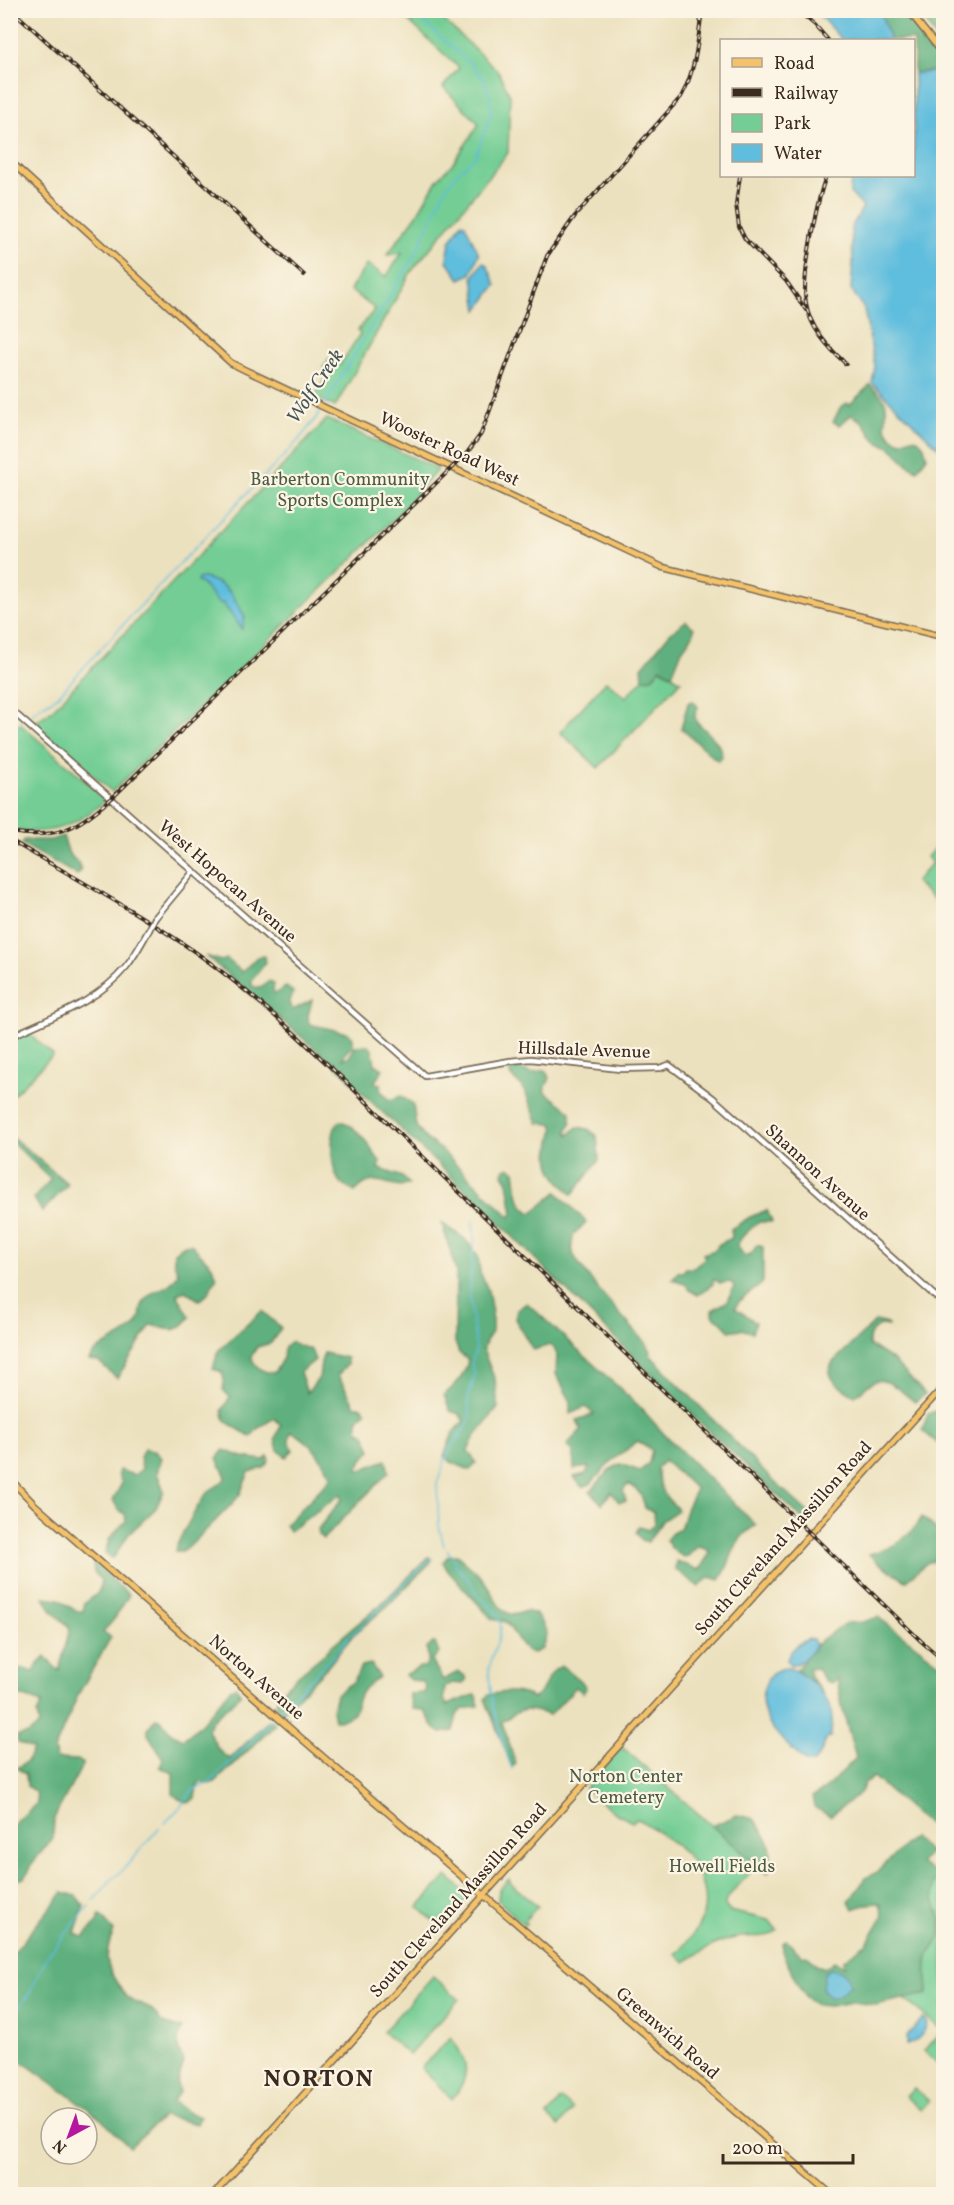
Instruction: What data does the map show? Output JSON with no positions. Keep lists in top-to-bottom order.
{
  "streets": {
    "main road": [
      "Wooster Road West",
      "South Cleveland Massillon Road",
      "Norton Avenue",
      "Greenwich Road"
    ],
    "street": ["West Hopocan Avenue", "Hillsdale Avenue", "Shannon Avenue"]
  },
  "crossings": [
    ["West Hopocan Avenue", "Hillsdale Avenue"],
    ["Hillsdale Avenue", "Shannon Avenue"],
    ["South Cleveland Massillon Road", "Norton Avenue"],
    ["South Cleveland Massillon Road", "Greenwich Road"],
    ["Norton Avenue", "Greenwich Road"]
  ],
  "districts": ["NORTON"],
  "water": ["Wolf Creek"],
  "parks": ["Barberton Community Sports Complex", "Norton Center Cemetery", "Howell Fields"],
  "legend": [
    "Road",
    "Railway",
    "Park",
    "Water"
  ],
  "scale_bar": "200 m",
  "north": "bottom left"
}
